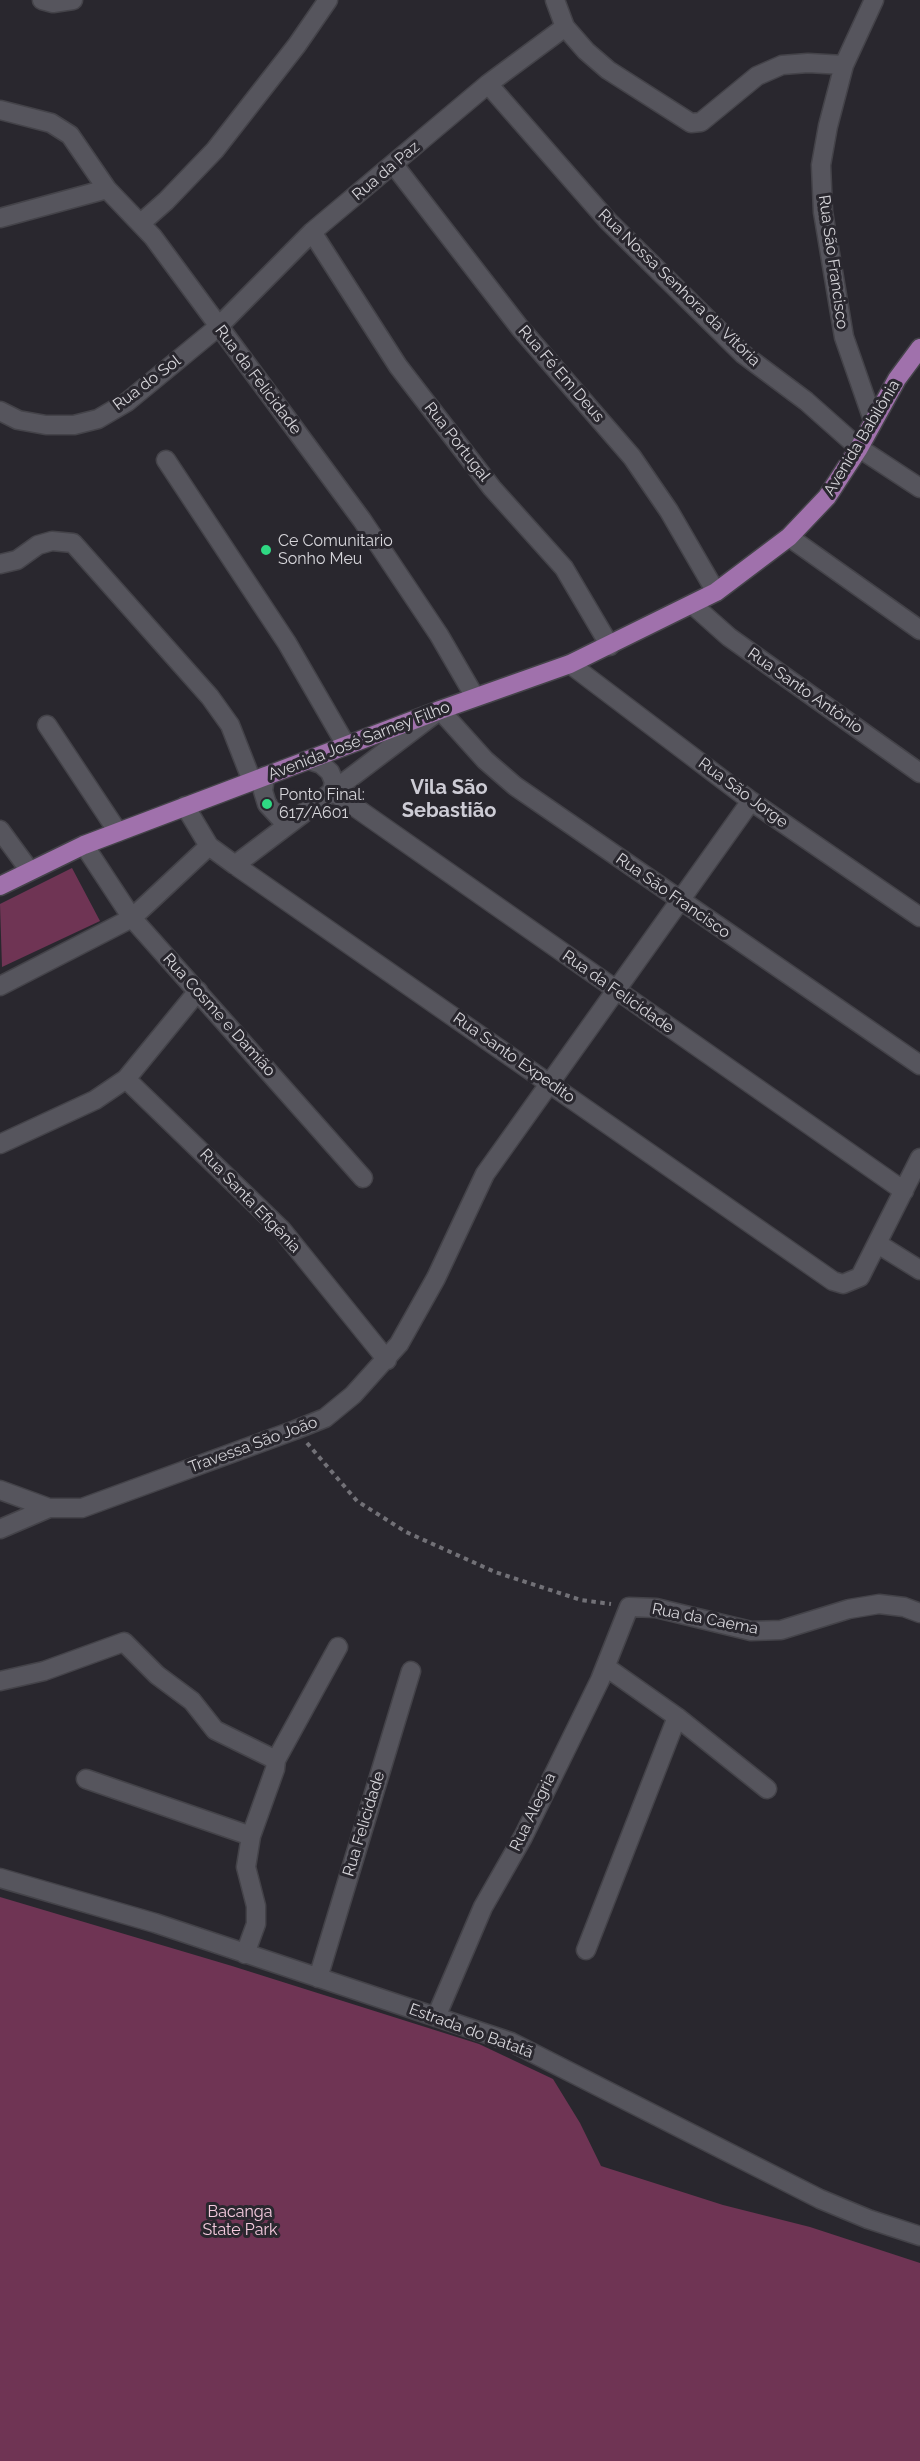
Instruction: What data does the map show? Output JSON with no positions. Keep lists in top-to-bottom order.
{
  "streets": {
    "main road": ["Avenida Babilônia", "Avenida José Sarney Filho"],
    "street": [
      "Rua da Paz",
      "Rua São Francisco",
      "Rua Nossa Senhora da Vitória",
      "Rua Fé Em Deus",
      "Rua da Felicidade",
      "Rua do Sol",
      "Rua Portugal",
      "Rua Santo Antônio",
      "Rua São Jorge",
      "Rua Cosme e Damião",
      "Rua Santo Expedito",
      "Rua Santa Efigênia",
      "Travessa São João",
      "Rua da Caema",
      "Rua Alegria",
      "Rua Felicidade",
      "Estrada do Batatã"
    ]
  },
  "crossings": [
    ["Rua da Paz", "Rua Nossa Senhora da Vitória"],
    ["Rua da Paz", "Rua Fé Em Deus"],
    ["Rua da Paz", "Rua da Felicidade"],
    ["Rua da Paz", "Rua do Sol"],
    ["Rua da Paz", "Rua Portugal"],
    ["Rua São Francisco", "Avenida Babilônia"],
    ["Rua São Francisco", "Avenida José Sarney Filho"],
    ["Rua Nossa Senhora da Vitória", "Avenida Babilônia"],
    ["Rua Fé Em Deus", "Avenida Babilônia"],
    ["Rua Fé Em Deus", "Avenida José Sarney Filho"],
    ["Rua da Felicidade", "Rua do Sol"],
    ["Rua da Felicidade", "Avenida José Sarney Filho"],
    ["Avenida Babilônia", "Avenida José Sarney Filho"],
    ["Rua Portugal", "Avenida José Sarney Filho"],
    ["Rua Santo Antônio", "Avenida José Sarney Filho"],
    ["Avenida José Sarney Filho", "Rua São Jorge"],
    ["Avenida José Sarney Filho", "Rua Cosme e Damião"],
    ["Avenida José Sarney Filho", "Rua Santo Expedito"],
    ["Rua Santo Expedito", "Travessa São João"],
    ["Rua Santa Efigênia", "Travessa São João"],
    ["Rua da Caema", "Rua Alegria"],
    ["Rua Alegria", "Estrada do Batatã"],
    ["Rua Felicidade", "Estrada do Batatã"]
  ],
  "districts": ["Vila São Sebastião"],
  "parks": ["Bacanga State Park"],
  "places": ["Ce Comunitario Sonho Meu", "Ponto Final: 617/A601"]
}
